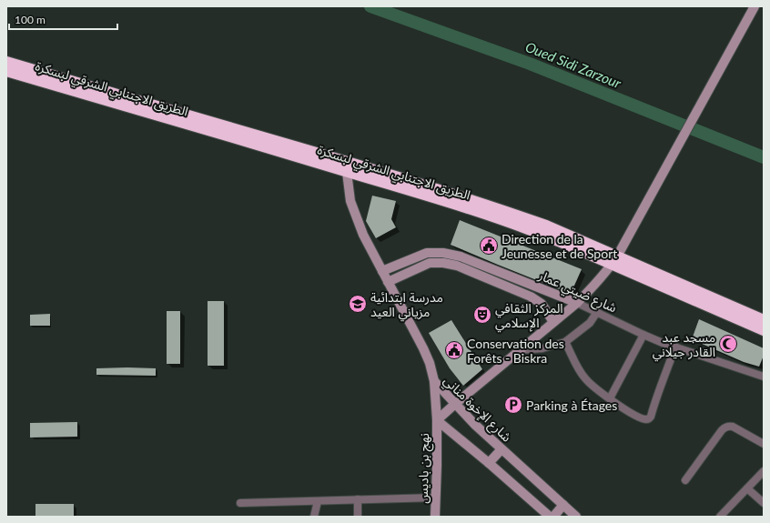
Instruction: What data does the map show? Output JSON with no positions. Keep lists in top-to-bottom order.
{
  "streets": {
    "highway": ["الطريق الاجتنابي الشرقي لبسكرة"],
    "street": ["شارع ضيتي عمار", "شارع الإخوة مناني", "نهج بن باديس"]
  },
  "crossings": [
    ["شارع الإخوة مناني", "نهج بن باديس"]
  ],
  "water": ["Oued Sidi Zarzour"],
  "places": {
    "public building": ["Direction de la Jeunesse et de Sport", "Conservation des Forêts - Biskra"],
    "school or university": ["مدرسة ابتدائية مزياني العيد"],
    "theatre": ["المركز الثقافي الإسلامي"],
    "mosque": ["مسجد عبد القادر جيلاني"],
    "parking": ["Parking à Étages"]
  },
  "scale_bar": "100 m"
}
